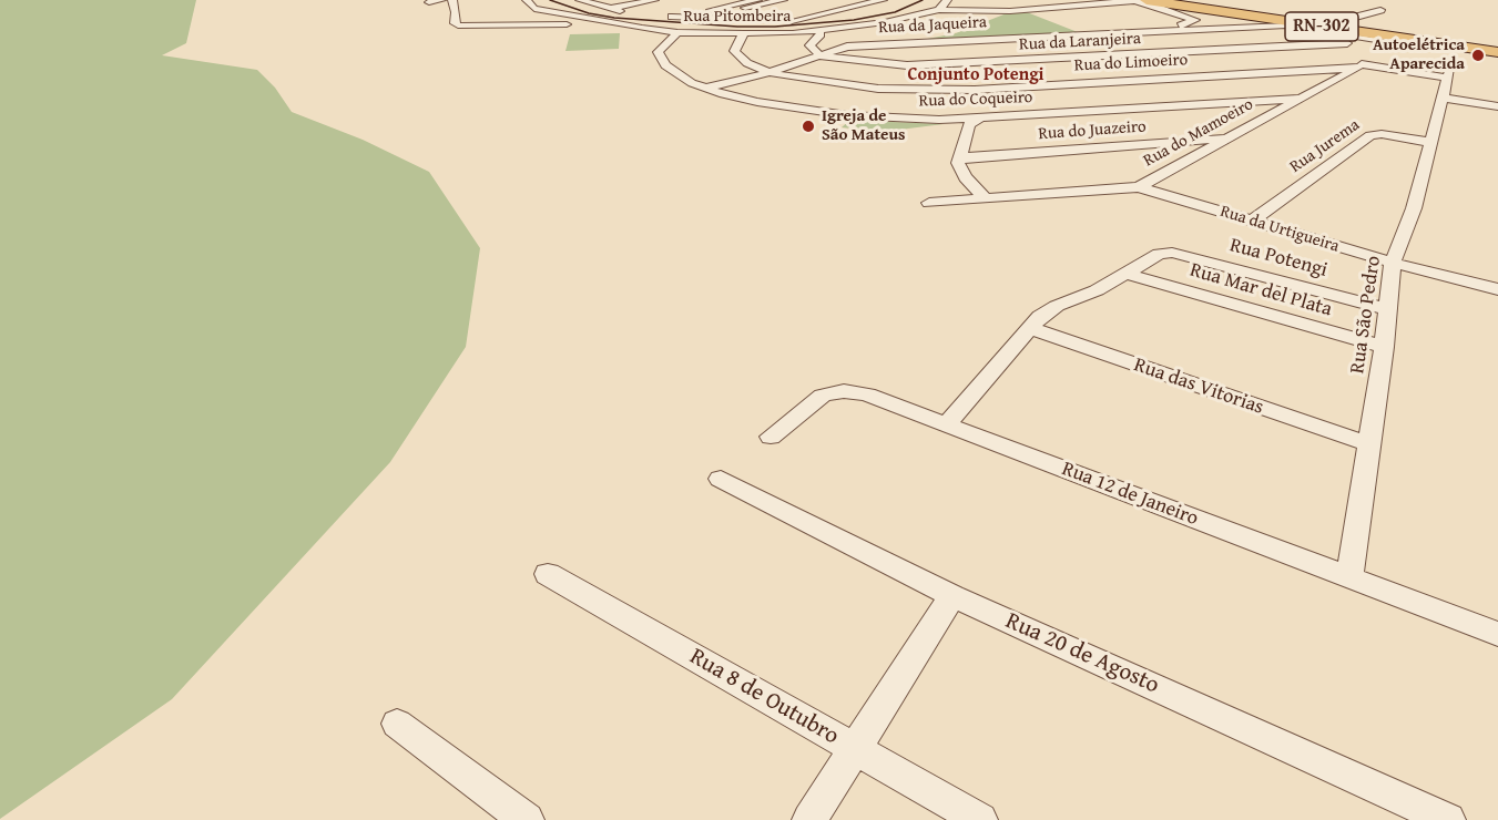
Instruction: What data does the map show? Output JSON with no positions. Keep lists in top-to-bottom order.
{
  "streets": {
    "main road": ["RN-302"],
    "street": [
      "Rua Pitombeira",
      "Rua da Jaqueira",
      "Rua da Laranjeira",
      "Rua do Limoeiro",
      "Rua do Coqueiro",
      "Rua do Juazeiro",
      "Rua do Mamoeiro",
      "Rua Jurema",
      "Rua da Urtigueira",
      "Rua Potengi",
      "Rua Mar del Plata",
      "Rua São Pedro",
      "Rua das Vitorias",
      "Rua 12 de Janeiro",
      "Rua 20 de Agosto",
      "Rua 8 de Outubro"
    ]
  },
  "crossings": [
    ["Rua Pitombeira", "Rua do Limoeiro"],
    ["Rua Pitombeira", "Rua do Coqueiro"],
    ["Rua da Jaqueira", "RN-302"],
    ["Rua da Jaqueira", "Rua da Laranjeira"],
    ["Rua da Jaqueira", "Rua do Limoeiro"],
    ["Rua da Jaqueira", "Rua do Coqueiro"],
    ["RN-302", "Rua da Laranjeira"],
    ["Rua do Limoeiro", "Rua do Mamoeiro"],
    ["Rua do Limoeiro", "Rua São Pedro"],
    ["Rua do Coqueiro", "Rua do Mamoeiro"],
    ["Rua do Juazeiro", "Rua do Mamoeiro"],
    ["Rua do Mamoeiro", "Rua da Urtigueira"],
    ["Rua Jurema", "Rua da Urtigueira"],
    ["Rua Jurema", "Rua São Pedro"],
    ["Rua da Urtigueira", "Rua São Pedro"],
    ["Rua Potengi", "Rua Mar del Plata"],
    ["Rua Potengi", "Rua São Pedro"],
    ["Rua Mar del Plata", "Rua São Pedro"],
    ["Rua São Pedro", "Rua das Vitorias"],
    ["Rua São Pedro", "Rua 12 de Janeiro"]
  ],
  "districts": ["Conjunto Potengi"],
  "places": ["Autoelétrica Aparecida", "Igreja de São Mateus"]
}
